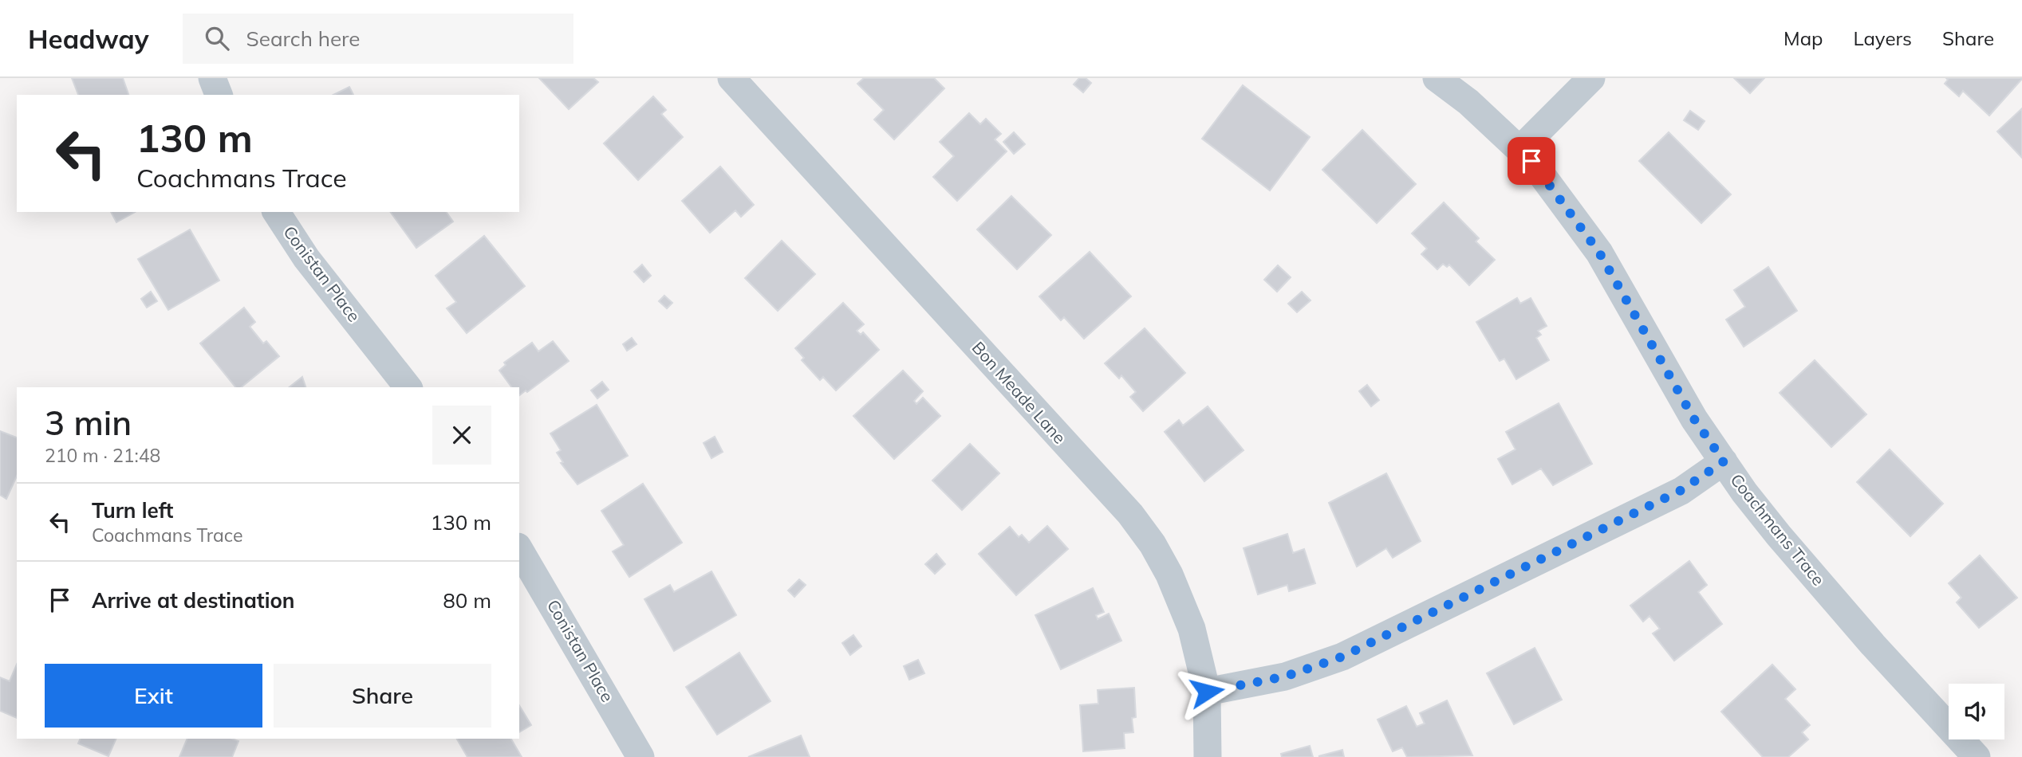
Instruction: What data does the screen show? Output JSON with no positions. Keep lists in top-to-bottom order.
{
  "streets": {
    "street": ["Conistan Place", "Bon Meade Lane", "Coachmans Trace"]
  },
  "page": {
    "header": "Headway",
    "search": "Search here",
    "nav": ["Map", "Layers", "Share"],
    "turn": ["130 m", "Coachmans Trace"],
    "heading": ["3 min", "210 m · 21:48"],
    "list": [
      {
        "name": "Turn left",
        "note": "Coachmans Trace",
        "value": "130 m"
      },
      {
        "name": "Arrive at destination",
        "value": "80 m"
      }
    ],
    "buttons": ["Exit", "Share"]
  }
}
